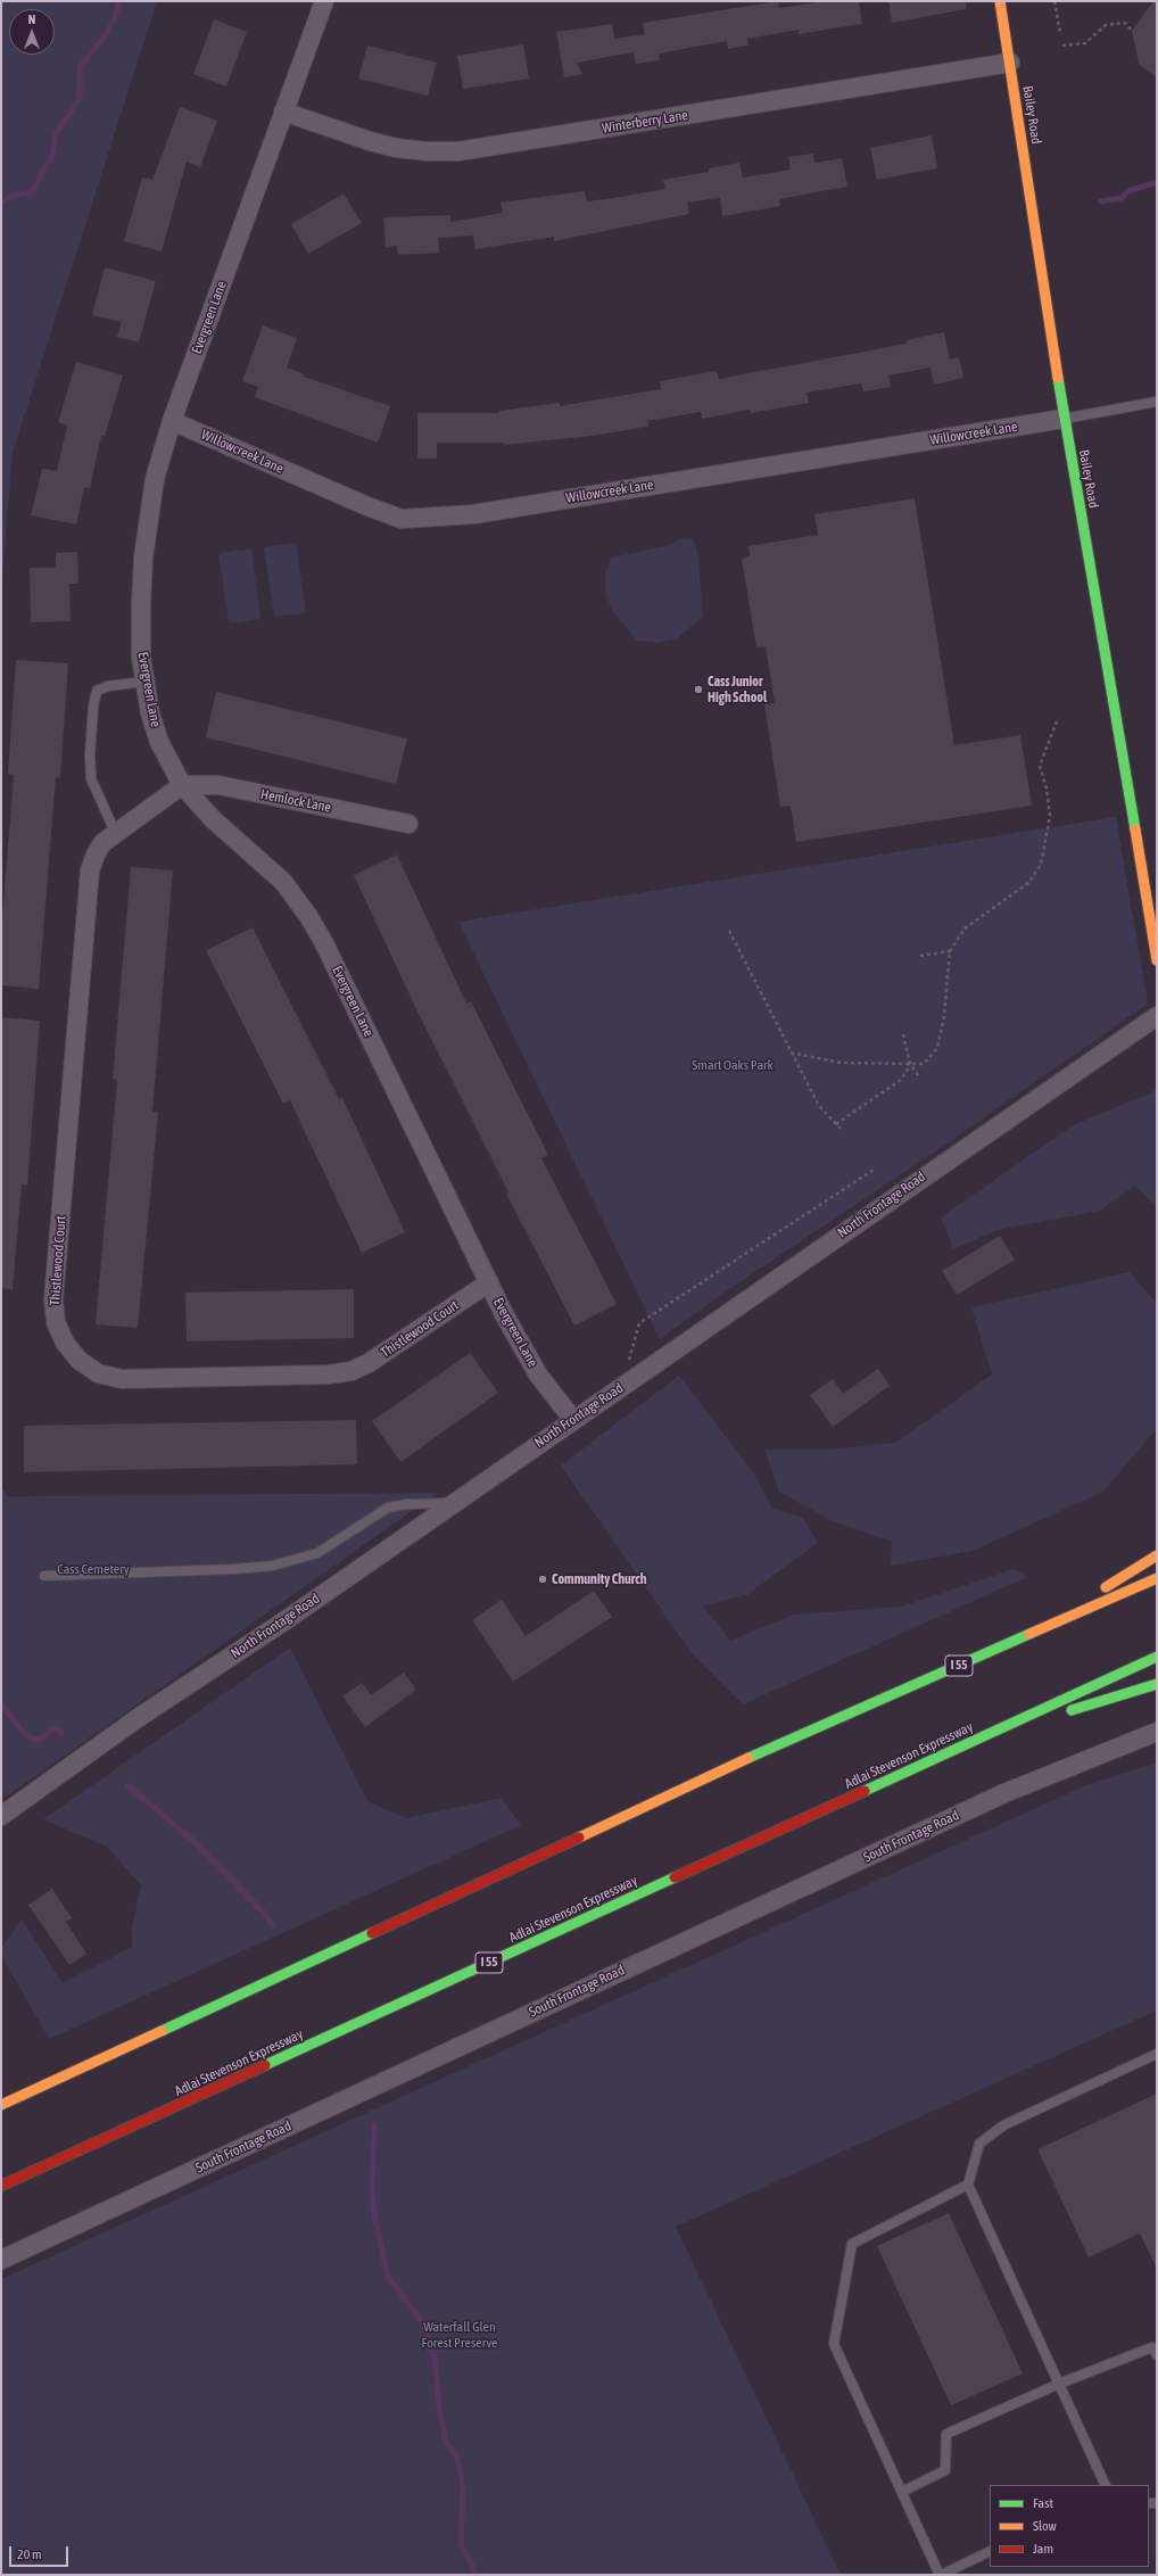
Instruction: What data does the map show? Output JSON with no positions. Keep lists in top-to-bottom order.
{
  "streets": {
    "main road": ["Bailey Road", "I 55", "Adlai Stevenson Expressway"],
    "street": [
      "Winterberry Lane",
      "Evergreen Lane",
      "Willowcreek Lane",
      "Hemlock Lane",
      "North Frontage Road",
      "Thistlewood Court",
      "South Frontage Road"
    ]
  },
  "crossings": [
    ["Bailey Road", "Winterberry Lane"],
    ["Bailey Road", "Willowcreek Lane"],
    ["Winterberry Lane", "Evergreen Lane"],
    ["Evergreen Lane", "Willowcreek Lane"],
    ["Evergreen Lane", "Hemlock Lane"],
    ["Evergreen Lane", "North Frontage Road"],
    ["Evergreen Lane", "Thistlewood Court"],
    ["Hemlock Lane", "Thistlewood Court"]
  ],
  "parks": ["Smart Oaks Park", "Cass Cemetery", "Waterfall Glen Forest Preserve"],
  "places": ["Cass Junior High School", "Community Church"],
  "legend": ["Fast", "Slow", "Jam"],
  "scale_bar": "20 m",
  "north": "top"
}
